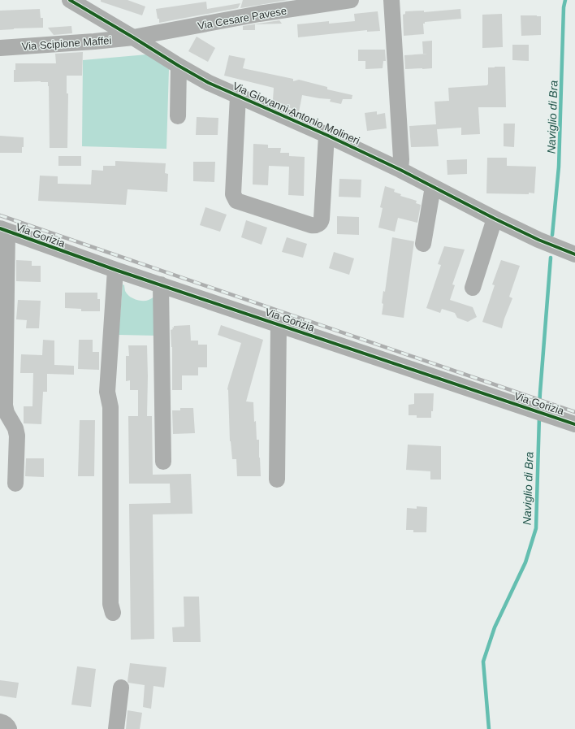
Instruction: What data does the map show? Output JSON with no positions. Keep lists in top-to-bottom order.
{
  "streets": {
    "street": [
      "Via Cesare Pavese",
      "Via Scipione Maffei",
      "Via Giovanni Antonio Molineri",
      "Via Gorizia"
    ]
  },
  "crossings": [
    ["Via Cesare Pavese", "Via Scipione Maffei"],
    ["Via Cesare Pavese", "Via Giovanni Antonio Molineri"],
    ["Via Scipione Maffei", "Via Giovanni Antonio Molineri"]
  ],
  "water": ["Naviglio di Bra"]
}
